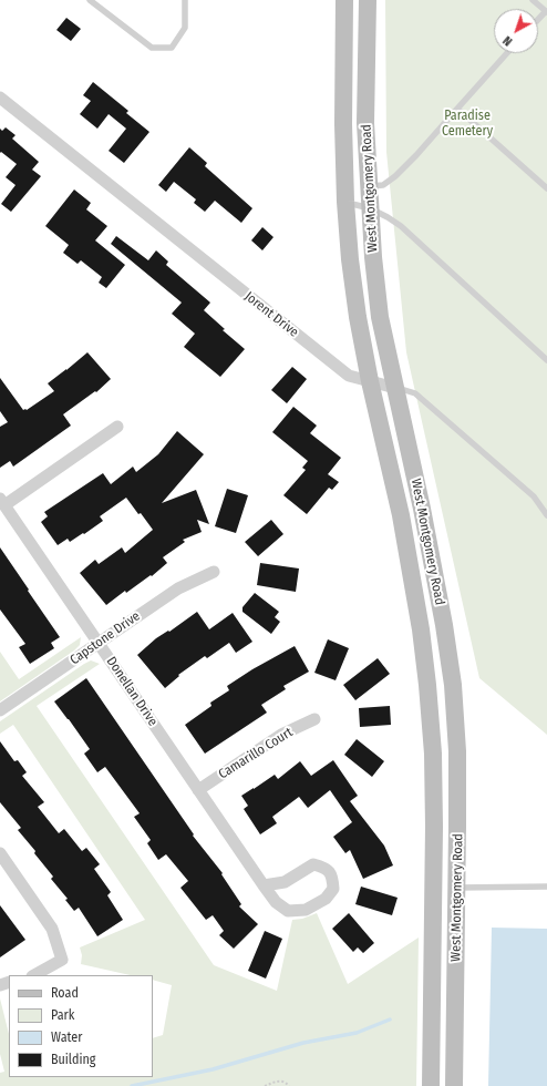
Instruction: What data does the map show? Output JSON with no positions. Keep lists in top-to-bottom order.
{
  "streets": {
    "main road": ["West Montgomery Road"],
    "street": [
      "Jorent Drive",
      "Capstone Drive",
      "Donellan Drive",
      "Camarillo Court"
    ]
  },
  "crossings": [
    ["West Montgomery Road", "Jorent Drive"],
    ["Capstone Drive", "Donellan Drive"],
    ["Donellan Drive", "Camarillo Court"]
  ],
  "parks": ["Paradise Cemetery"],
  "legend": [
    "Road",
    "Park",
    "Water",
    "Building"
  ],
  "north": "bottom left"
}
